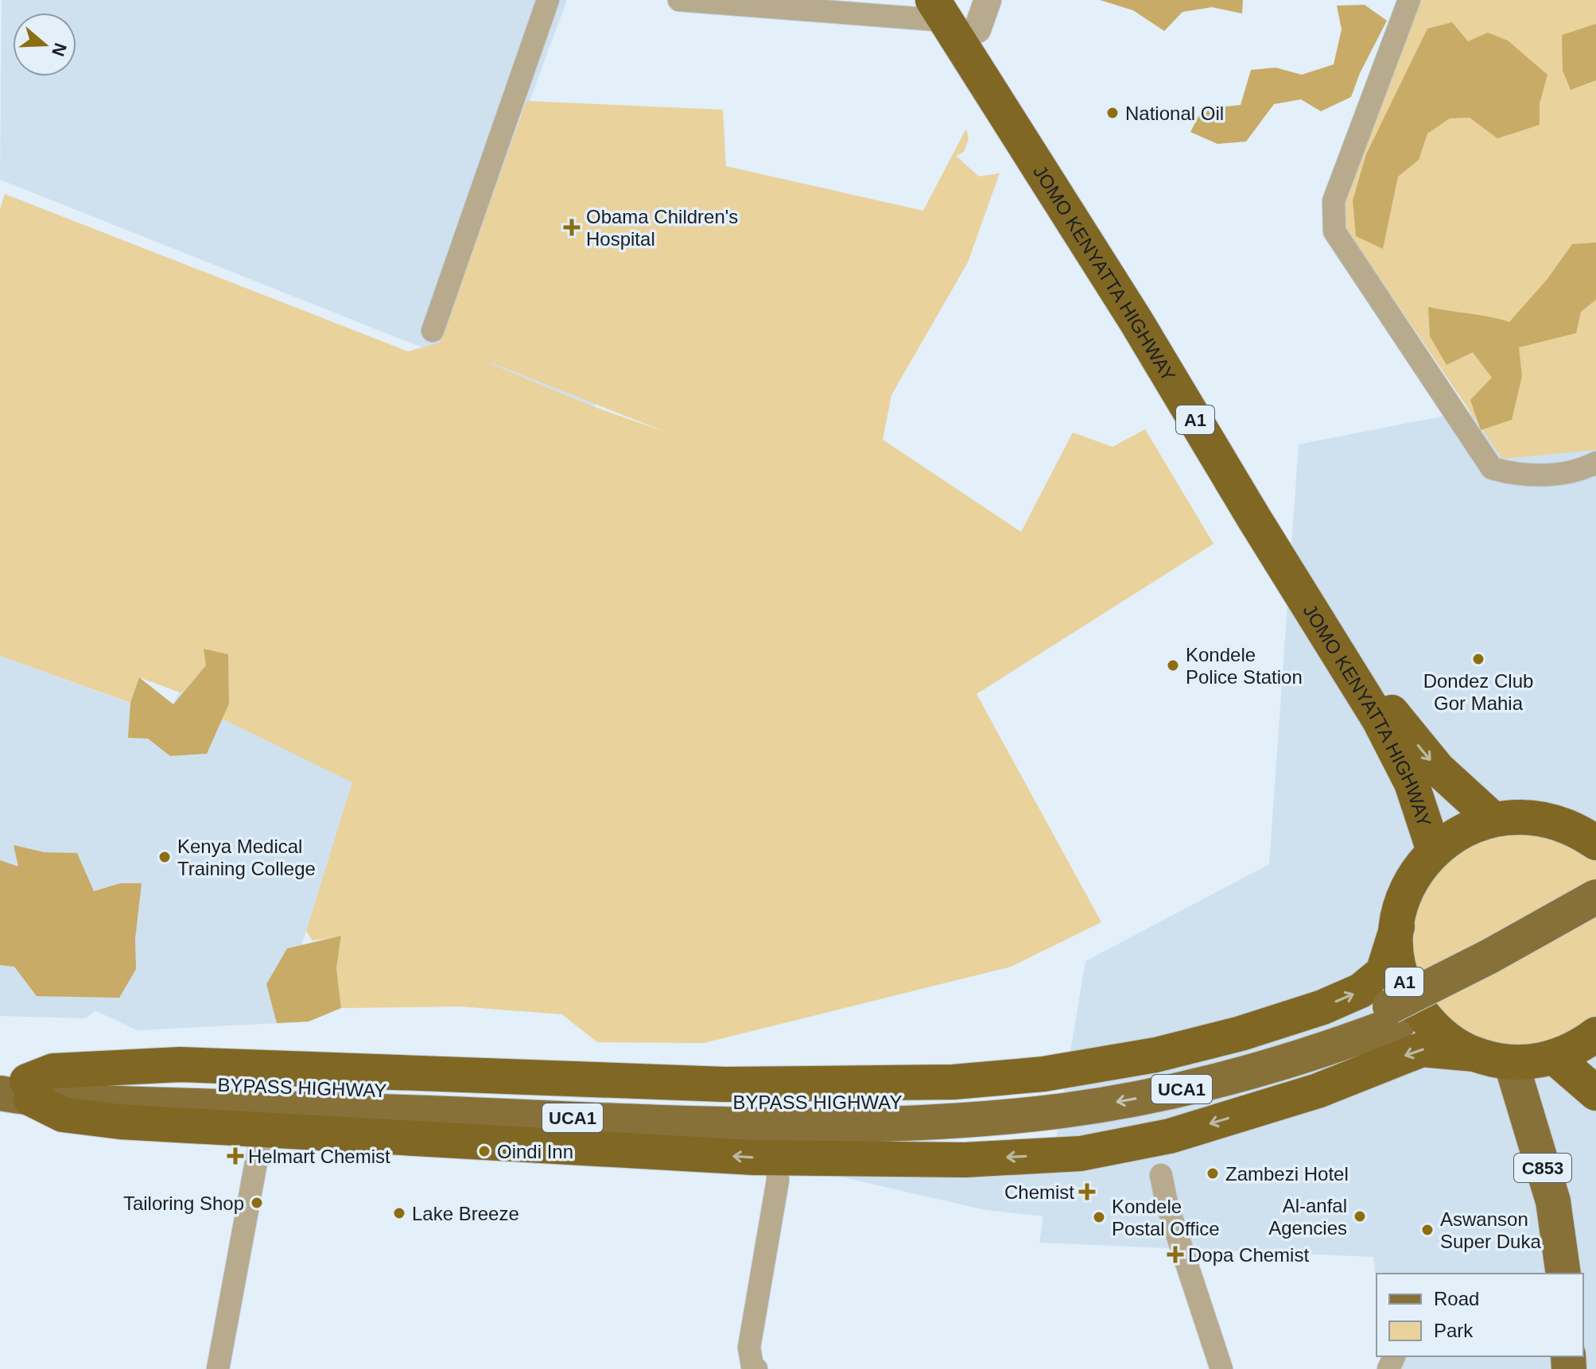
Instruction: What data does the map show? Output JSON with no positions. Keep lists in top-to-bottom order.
{
  "streets": {
    "highway": ["JOMO KENYATTA HIGHWAY", "A1"],
    "main road": ["BYPASS HIGHWAY", "UCA1", "C853"]
  },
  "crossings": [
    ["JOMO KENYATTA HIGHWAY", "A1"],
    ["A1", "C853"]
  ],
  "places": {
    "other": [
      "National Oil",
      "Dondez Club Gor Mahia",
      "Kondele Police Station",
      "Kenya Medical Training College",
      "Oindi Inn",
      "Zambezi Hotel",
      "Tailoring Shop",
      "Lake Breeze",
      "Al-anfal Agencies",
      "Kondele Postal Office",
      "Aswanson Super Duka"
    ],
    "health": [
      "Obama Children's Hospital",
      "Helmart Chemist",
      "Chemist",
      "Dopa Chemist"
    ]
  },
  "legend": ["Road", "Park"],
  "north": "right"
}
